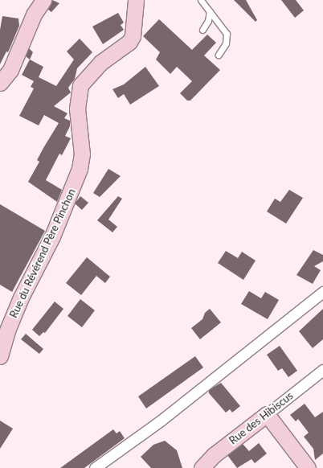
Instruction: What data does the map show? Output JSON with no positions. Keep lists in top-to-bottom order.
{
  "streets": {
    "main road": ["Rue du Révérend Père Pinchon", "Rue des Hibiscus"]
  }
}
